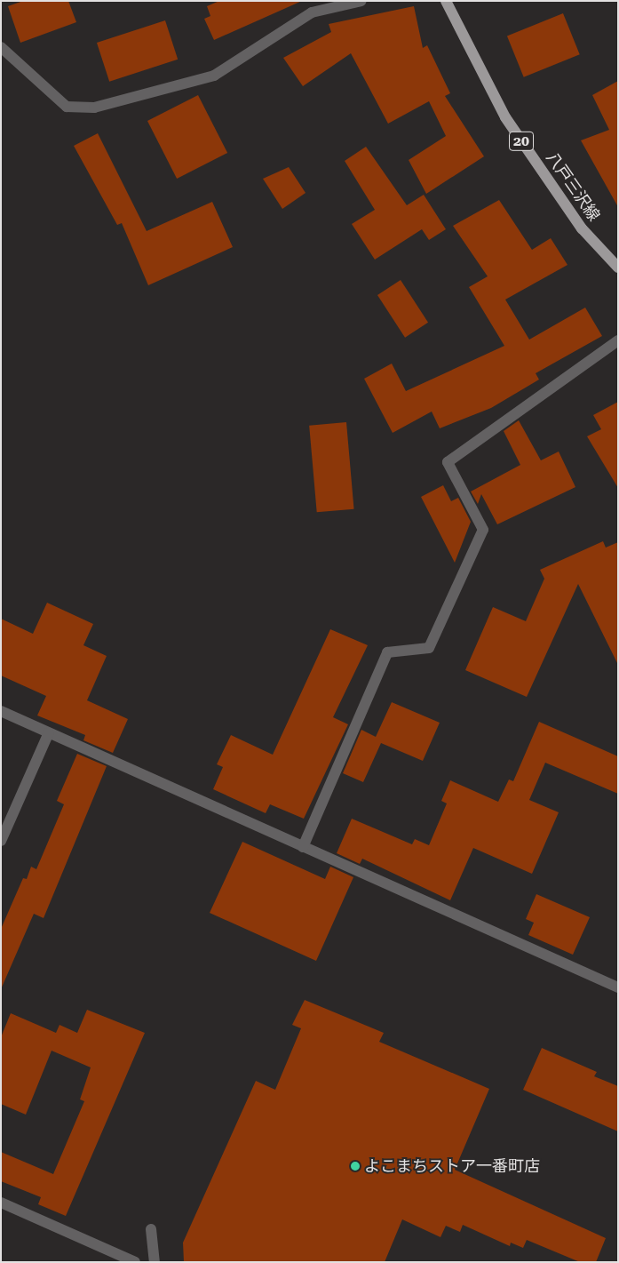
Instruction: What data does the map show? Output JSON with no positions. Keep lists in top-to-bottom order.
{
  "streets": {
    "main road": ["20", "八戸三沢線"]
  },
  "places": ["よこまちストア一番町店"]
}
